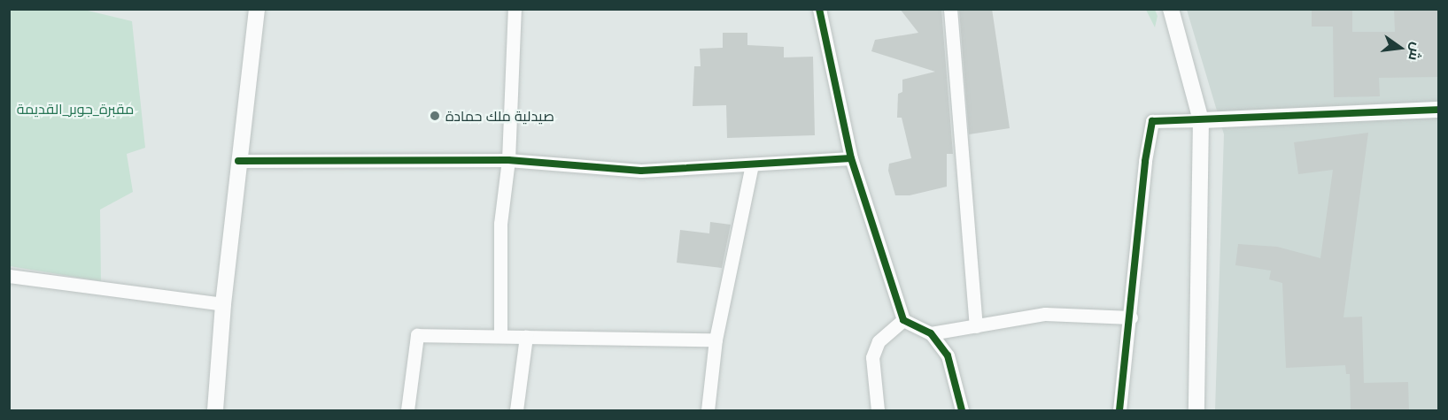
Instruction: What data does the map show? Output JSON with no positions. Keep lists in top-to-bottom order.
{
  "parks": ["مقبرة_جوبر_القديمة"],
  "places": ["صيدلية ملك حمادة"],
  "north": "right"
}
